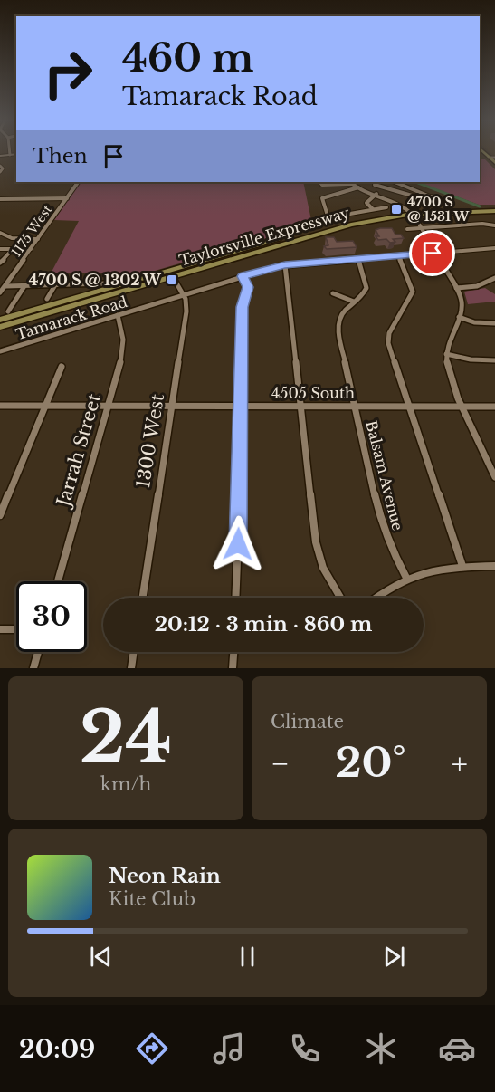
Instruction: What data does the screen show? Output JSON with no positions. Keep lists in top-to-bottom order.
{
  "streets": {
    "main road": ["Taylorsville Expressway"],
    "street": [
      "1175 West",
      "Tamarack Road",
      "4505 South",
      "1300 West",
      "Jarrah Street",
      "Balsam Avenue"
    ]
  },
  "crossings": [
    ["Tamarack Road", "1300 West"],
    ["Tamarack Road", "Jarrah Street"],
    ["Tamarack Road", "Balsam Avenue"],
    ["4505 South", "1300 West"],
    ["4505 South", "Jarrah Street"],
    ["4505 South", "Balsam Avenue"]
  ],
  "places": {
    "transit": ["4700 S @ 1531 W", "4700 S @ 1302 W"]
  },
  "page": {
    "turn": ["460 m", "Tamarack Road"],
    "then": "Then",
    "limit": "30",
    "trip": "20:12 · 3 min · 860 m",
    "tile": [
      ["24", "km/h"],
      "Climate"
    ],
    "heat": ["−", "20°", "+"],
    "song": ["Neon Rain", "Kite Club"],
    "tabs": "20:09"
  }
}
